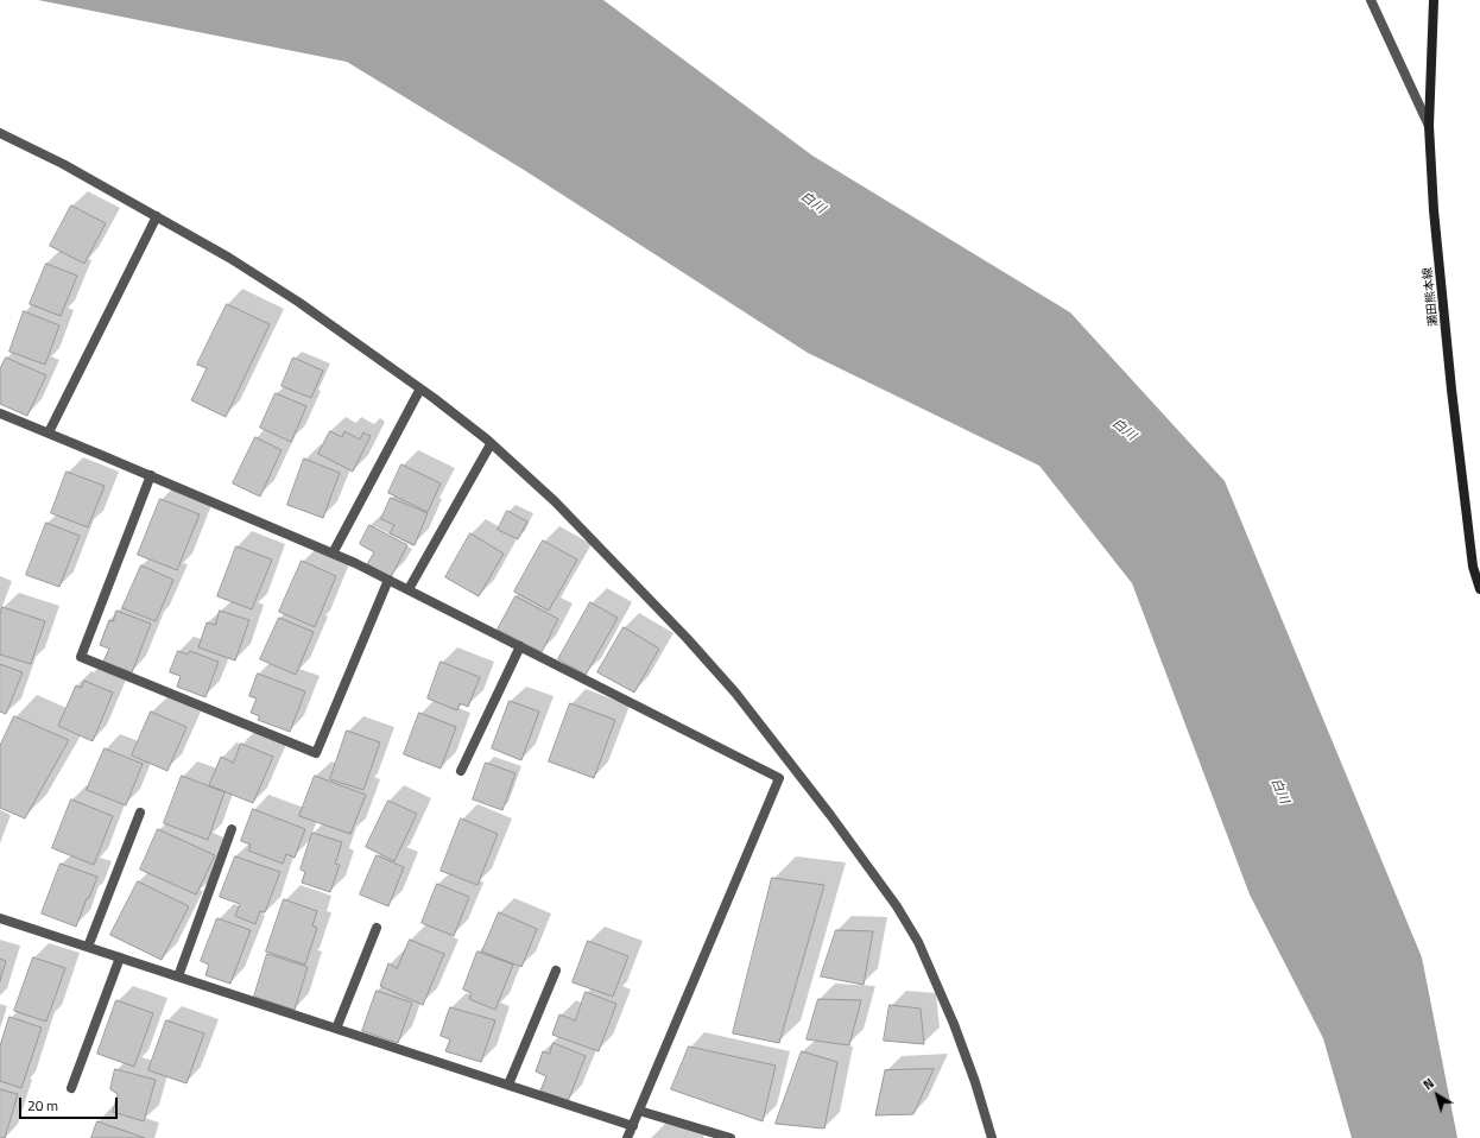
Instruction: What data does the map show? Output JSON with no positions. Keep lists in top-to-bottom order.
{
  "streets": {
    "main road": ["瀬田熊本線"]
  },
  "water": ["白川"],
  "scale_bar": "20 m",
  "north": "top left"
}
